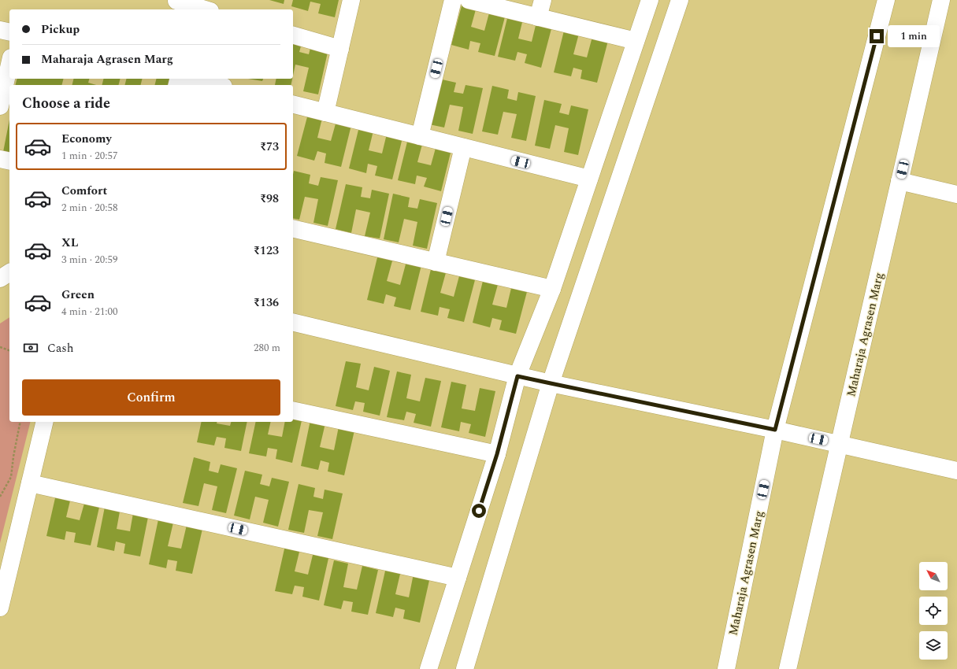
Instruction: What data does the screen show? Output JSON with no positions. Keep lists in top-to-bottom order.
{
  "streets": {
    "street": ["Maharaja Agrasen Marg"]
  },
  "north": "top left",
  "page": {
    "banner": ["Pickup", "Maharaja Agrasen Marg"],
    "bubble": "1 min",
    "heading": "Choose a ride",
    "list": [
      {
        "name": "Economy",
        "note": "1 min · 20:57",
        "value": "₹73"
      },
      {
        "name": "Comfort",
        "note": "2 min · 20:58",
        "value": "₹98"
      },
      {
        "name": "XL",
        "note": "3 min · 20:59",
        "value": "₹123"
      },
      {
        "name": "Green",
        "note": "4 min · 21:00",
        "value": "₹136"
      }
    ],
    "pay": ["Cash", "280 m"],
    "buttons": "Confirm"
  }
}
